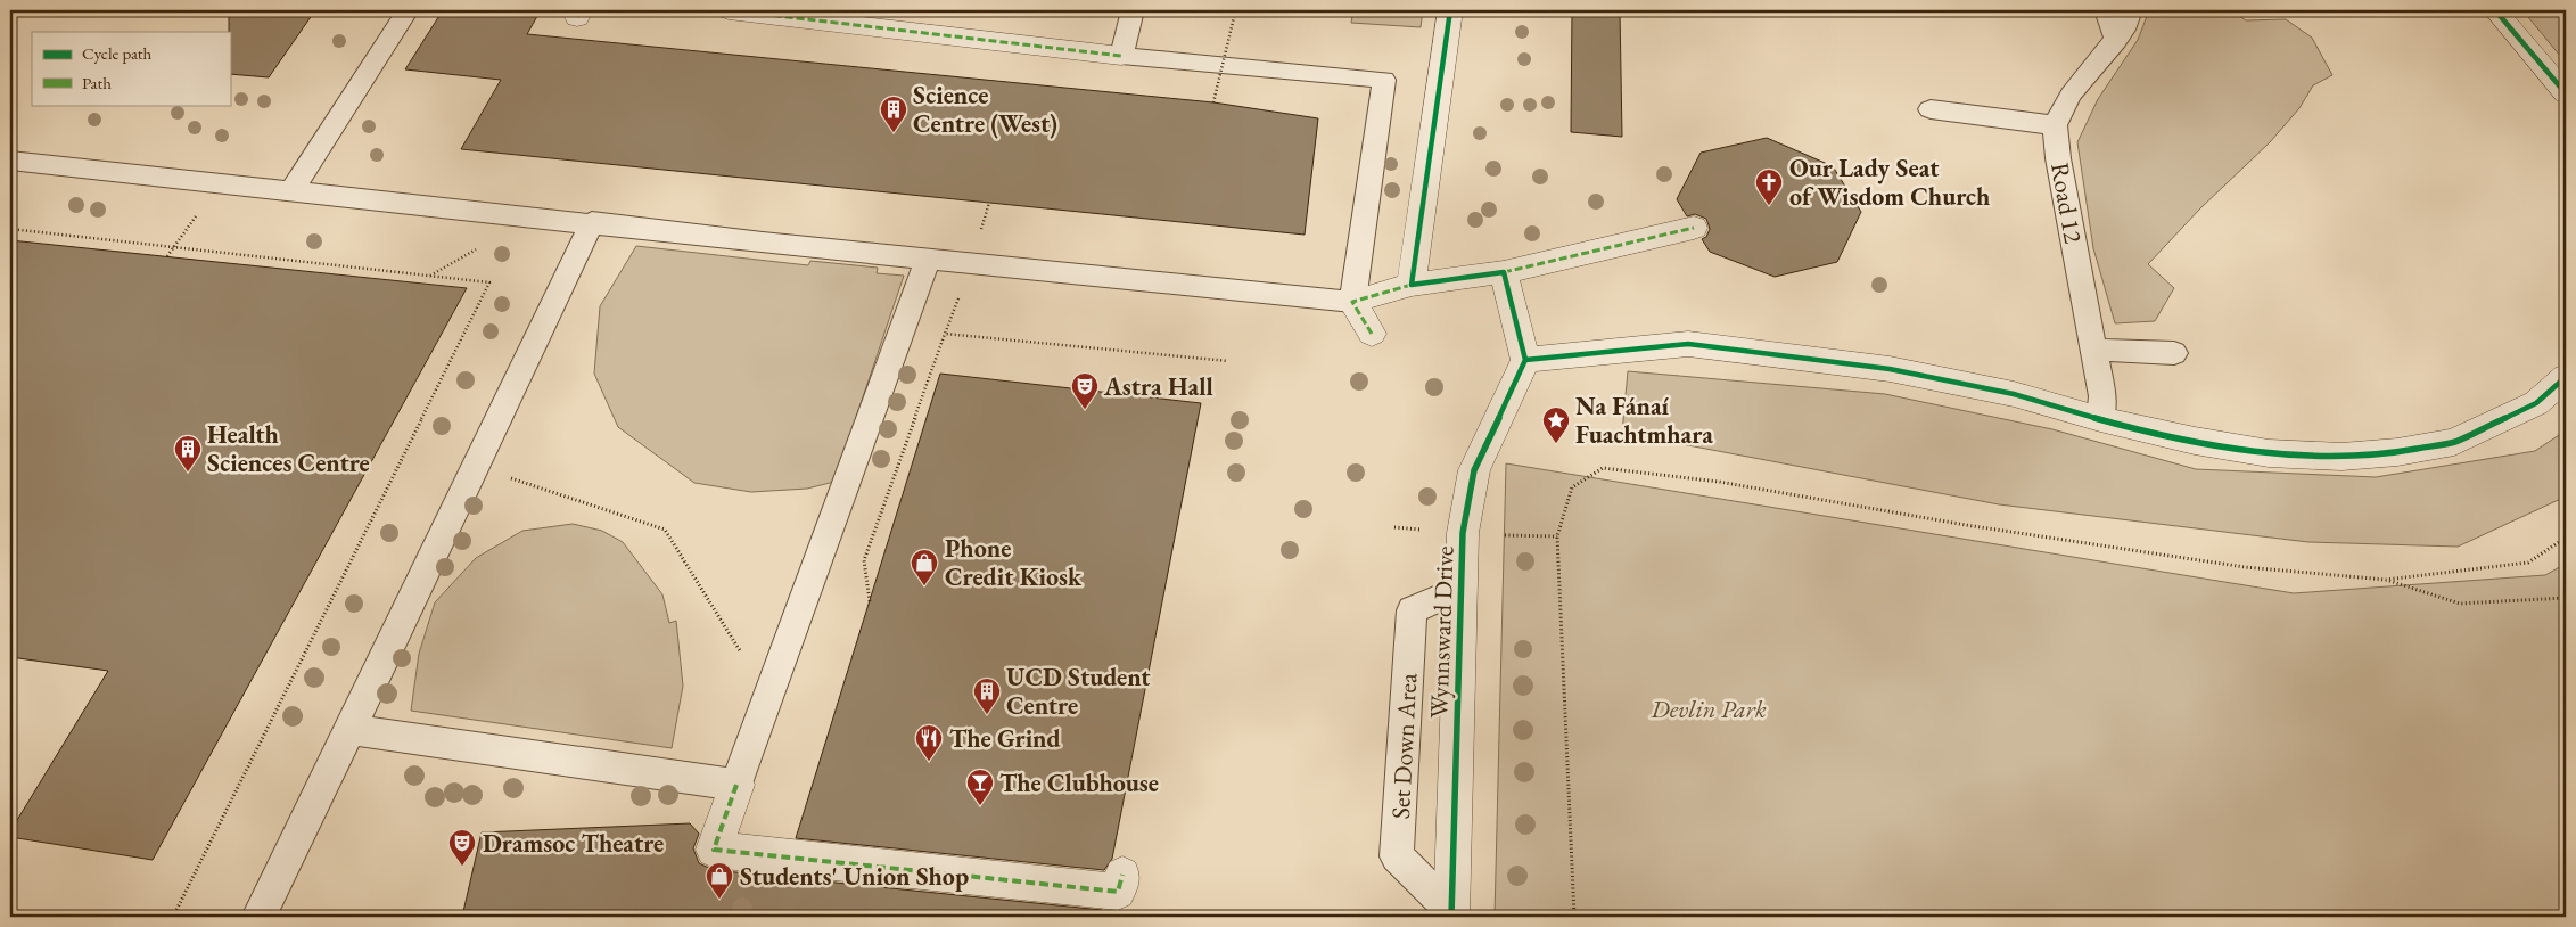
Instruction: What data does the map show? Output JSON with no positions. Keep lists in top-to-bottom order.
{
  "streets": {
    "street": ["Wynnsward Drive"],
    "lane": ["Road 12", "Set Down Area"]
  },
  "crossings": [
    ["Wynnsward Drive", "Set Down Area"]
  ],
  "parks": ["Devlin Park"],
  "places": {
    "building": ["Science Centre (West)", "Health Sciences Centre", "UCD Student Centre"],
    "church": ["Our Lady Seat of Wisdom Church"],
    "theatre": ["Astra Hall", "Dramsoc Theatre"],
    "place": ["Na Fánaí Fuachtmhara"],
    "shop": ["Phone Credit Kiosk", "Students' Union Shop"],
    "restaurant": ["The Grind"],
    "bar": ["The Clubhouse"]
  },
  "legend": ["Cycle path", "Path"]
}
